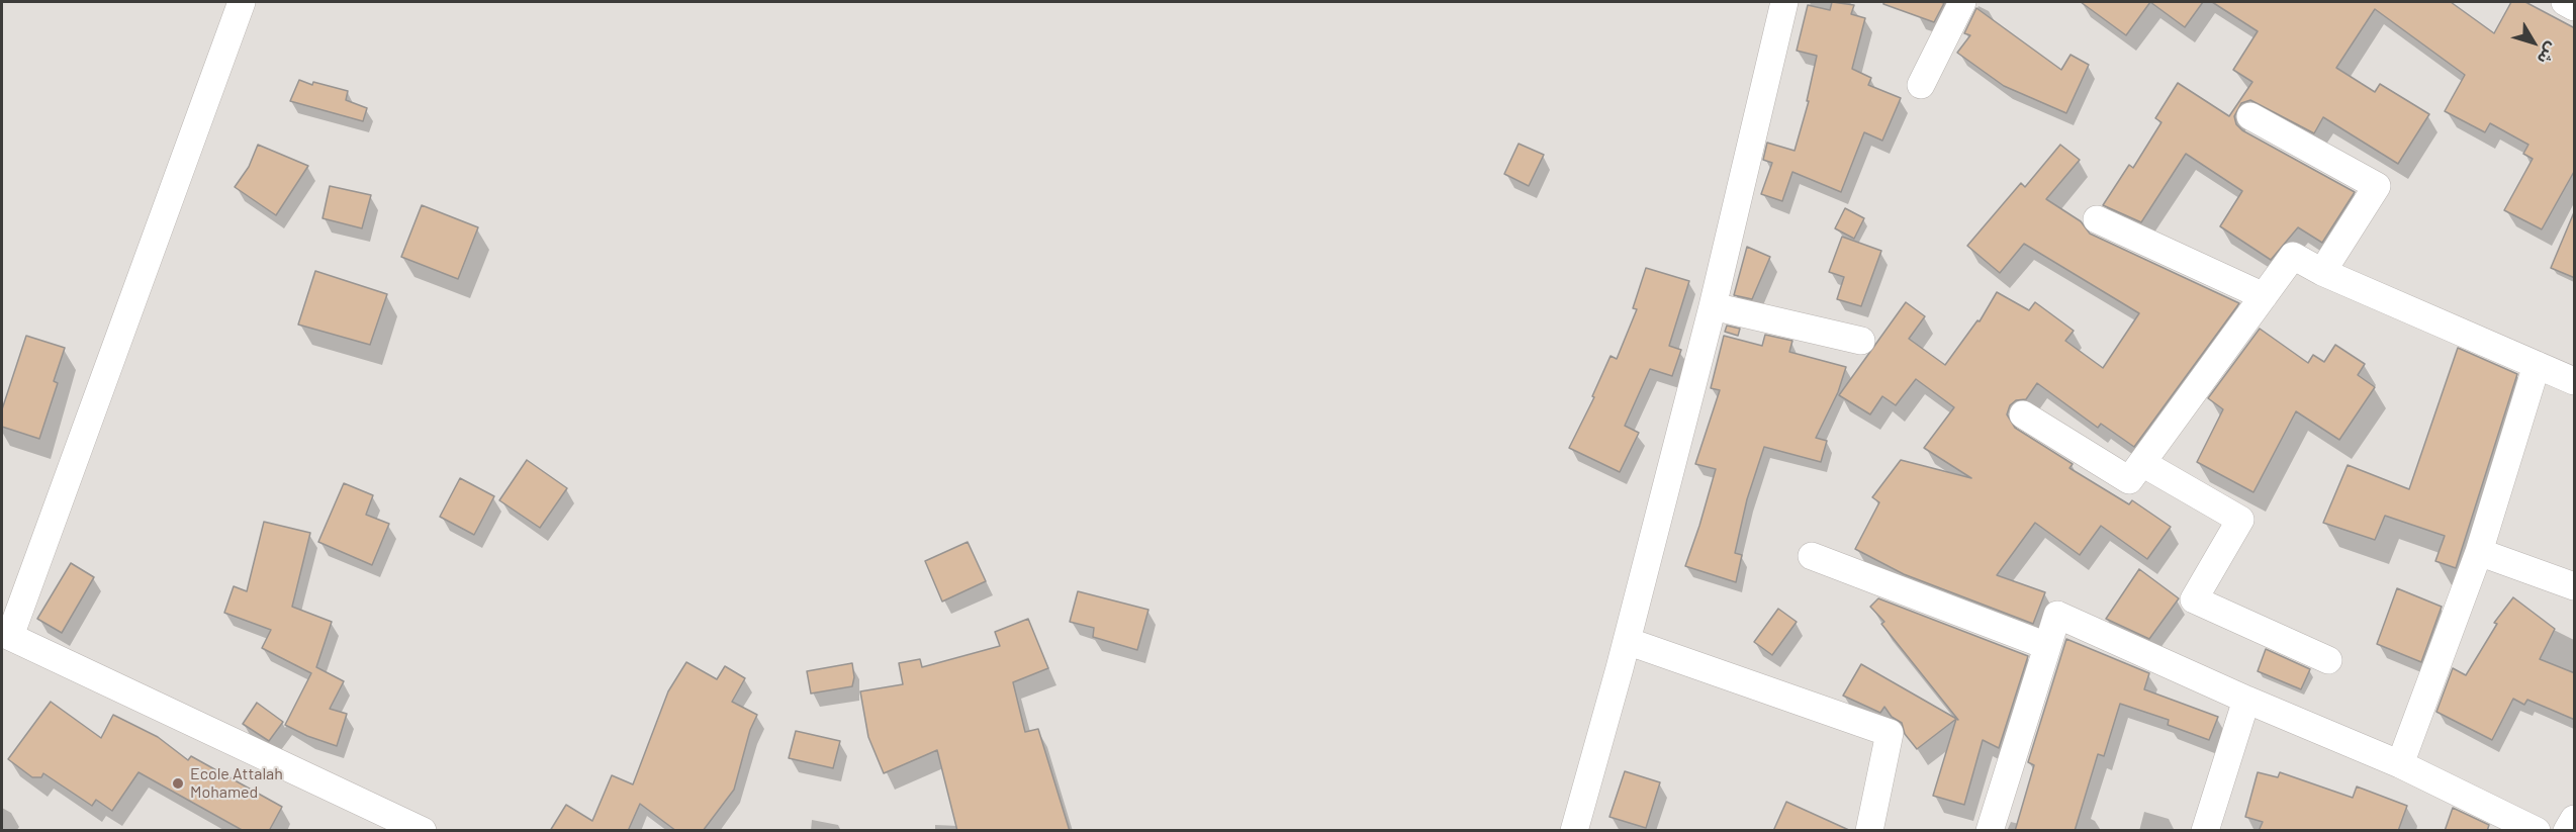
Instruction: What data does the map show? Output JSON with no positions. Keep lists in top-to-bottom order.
{
  "places": ["Ecole Attalah Mohamed"],
  "north": "bottom right"
}
